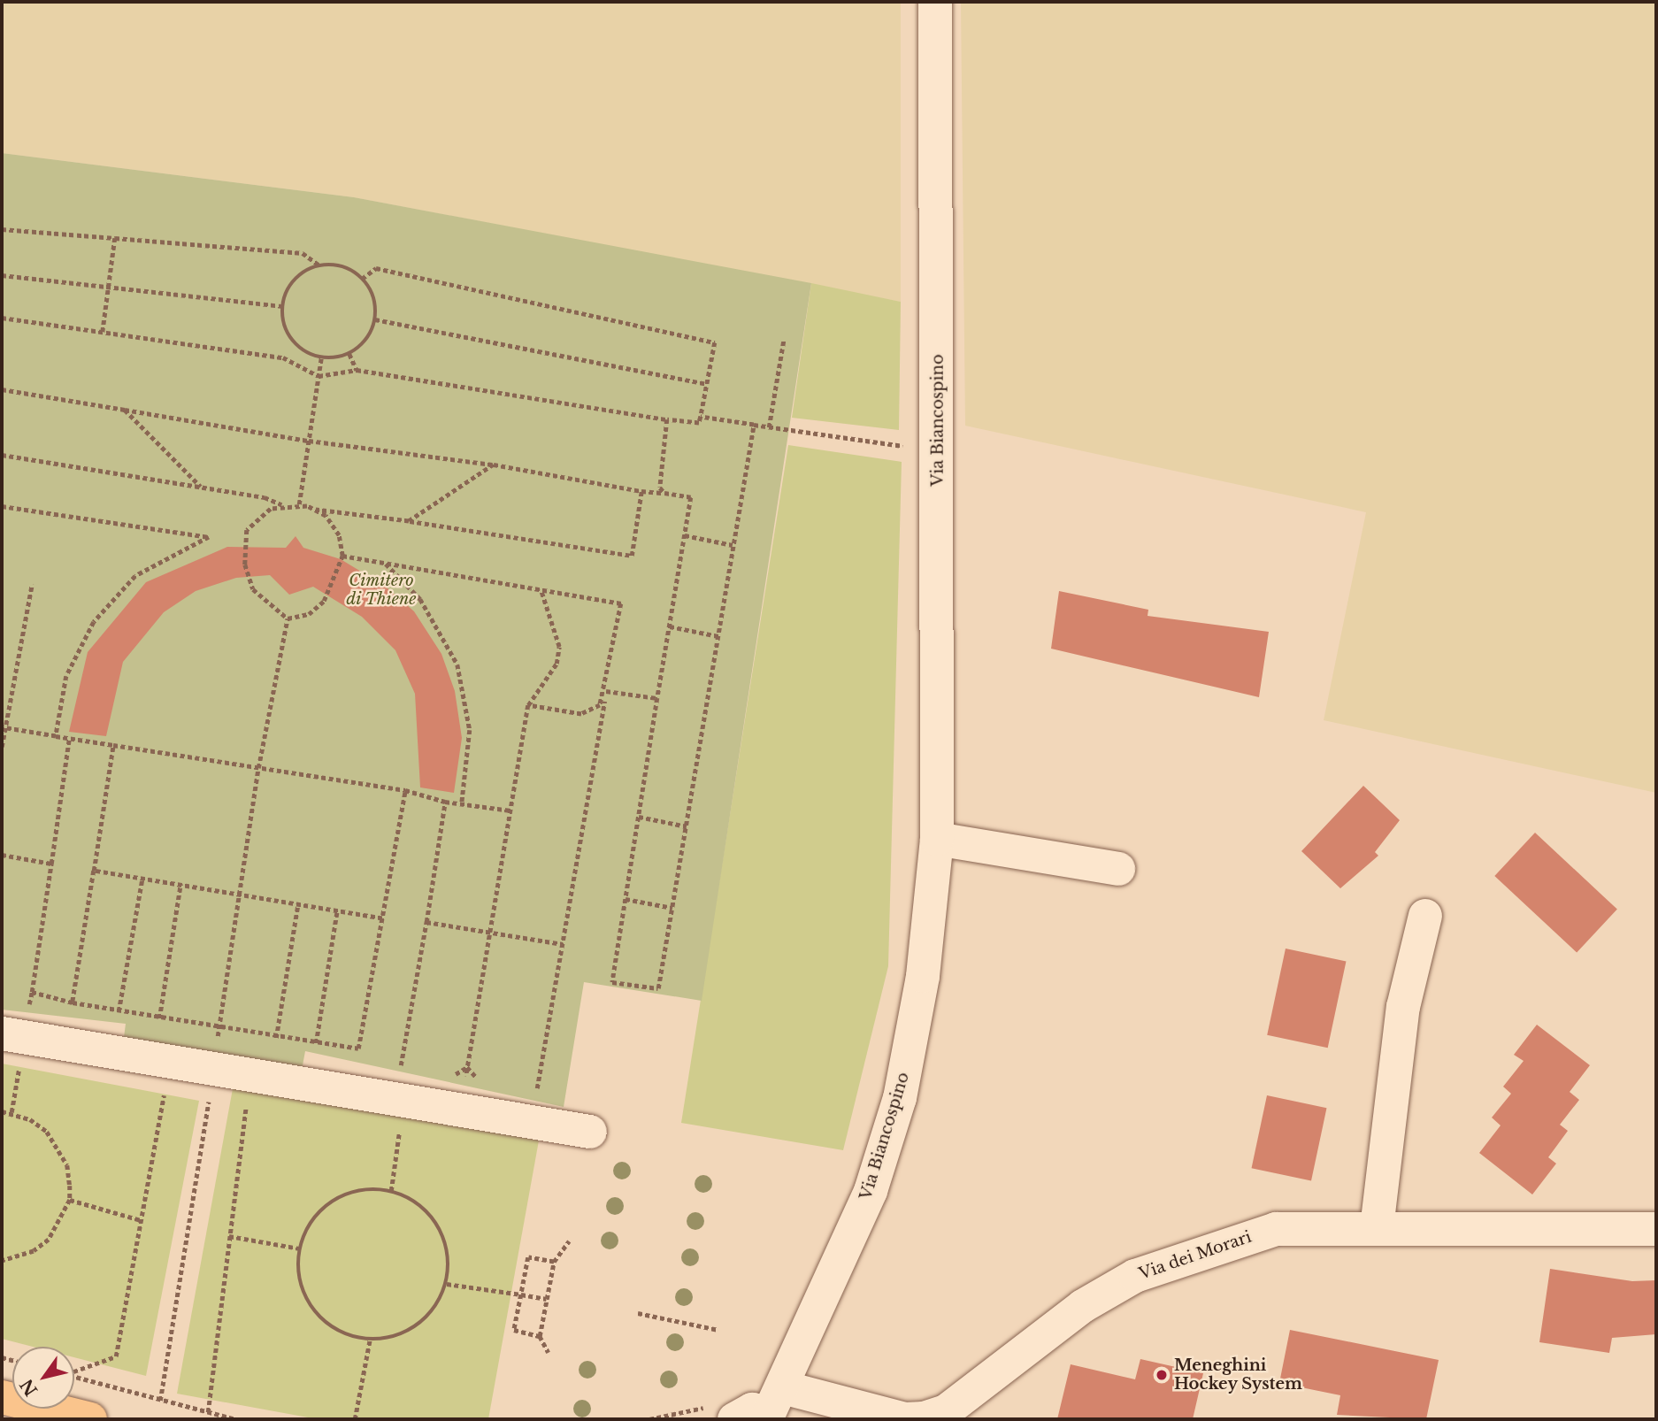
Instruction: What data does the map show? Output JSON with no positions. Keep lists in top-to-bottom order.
{
  "streets": {
    "street": ["Via Biancospino", "Via dei Morari"]
  },
  "crossings": [
    ["Via Biancospino", "Via dei Morari"]
  ],
  "parks": ["Cimitero di Thiene"],
  "places": ["Meneghini Hockey System"],
  "north": "bottom left"
}
